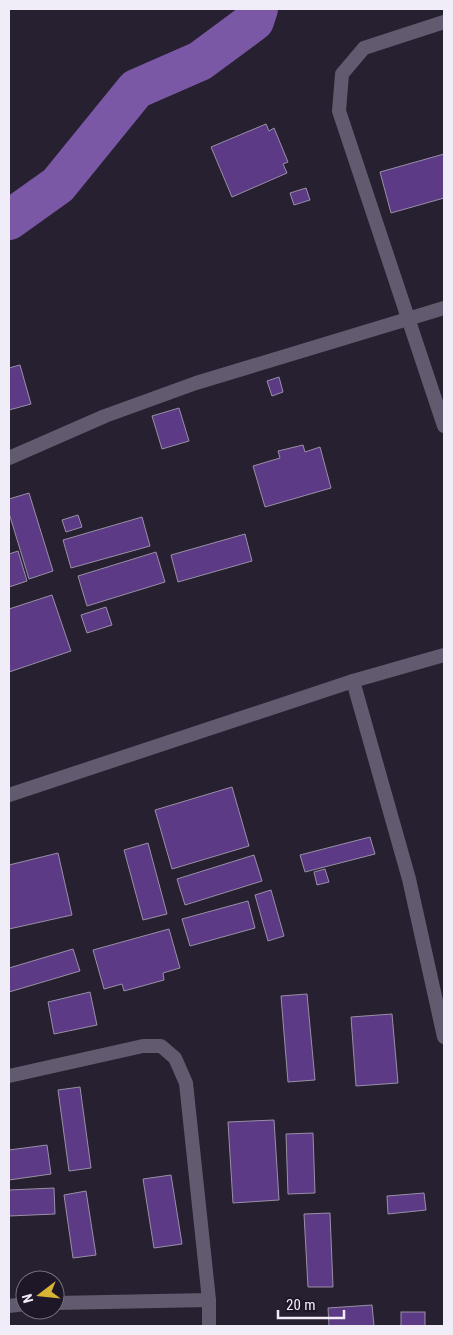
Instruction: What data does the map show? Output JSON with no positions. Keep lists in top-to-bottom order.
{
  "scale_bar": "20 m",
  "north": "left"
}
